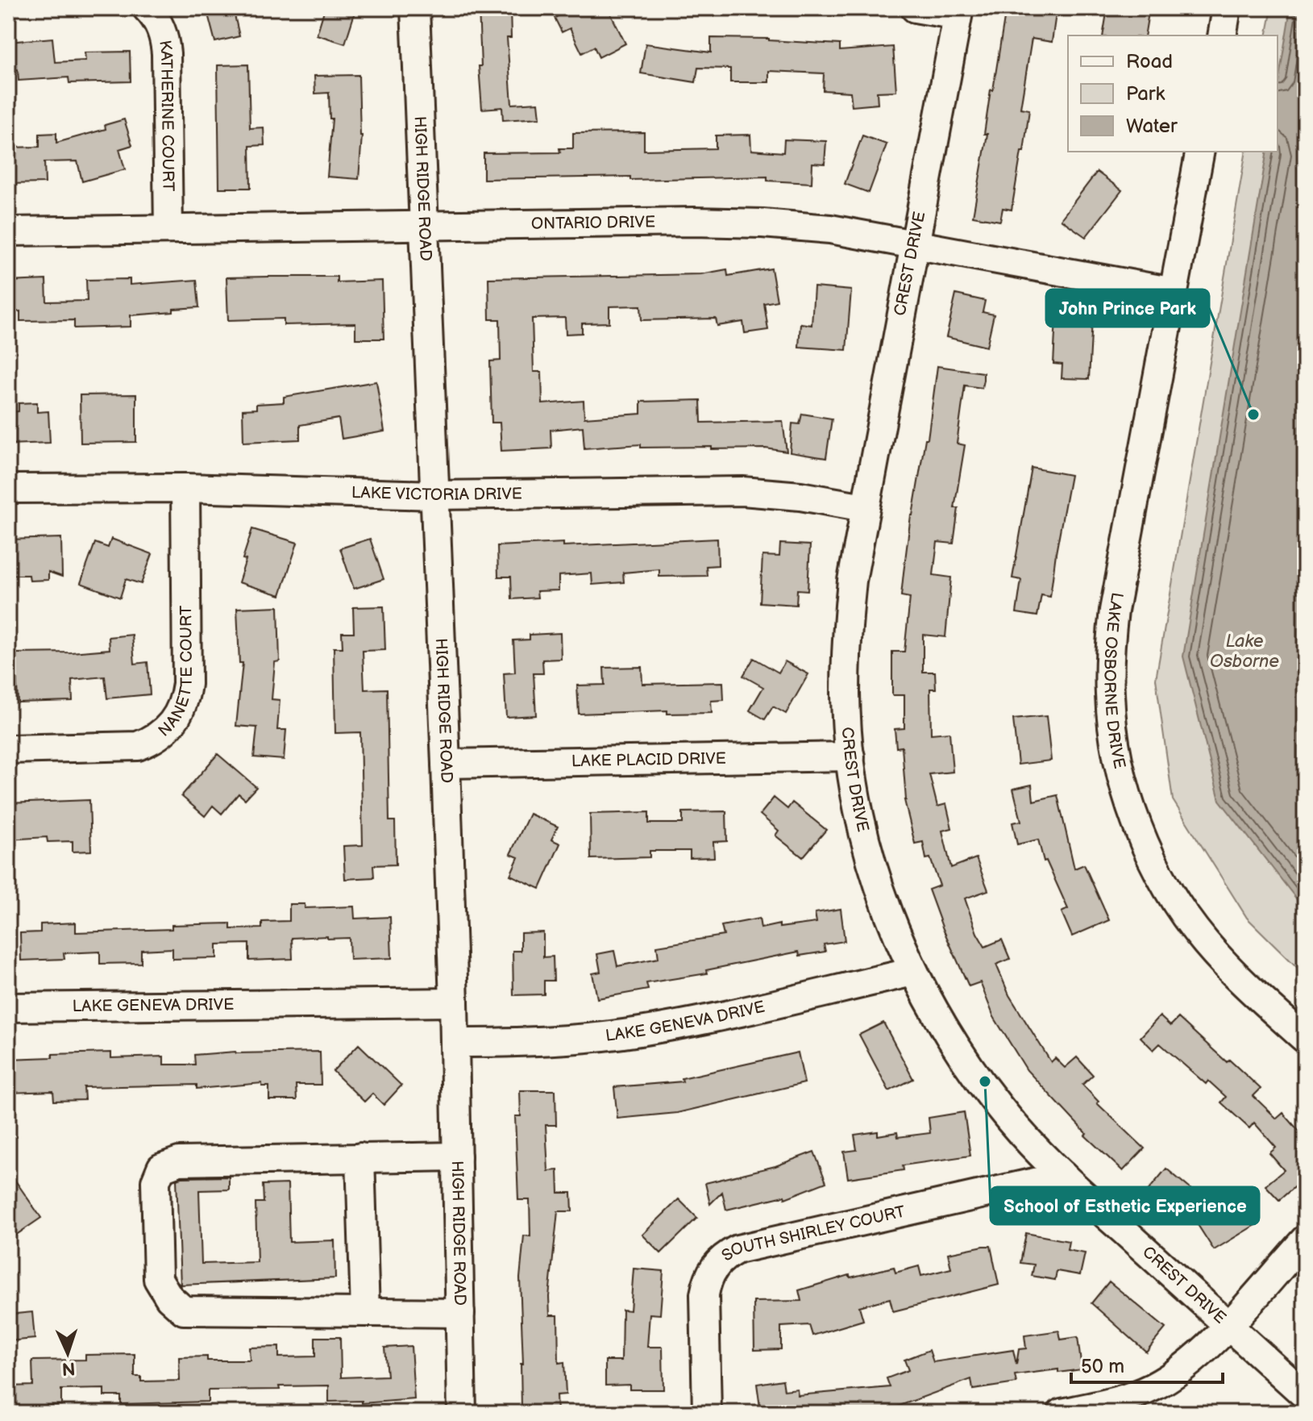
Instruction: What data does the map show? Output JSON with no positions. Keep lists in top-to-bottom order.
{
  "streets": {
    "street": [
      "KATHERINE COURT",
      "HIGH RIDGE ROAD",
      "ONTARIO DRIVE",
      "CREST DRIVE",
      "LAKE VICTORIA DRIVE",
      "NANETTE COURT",
      "LAKE OSBORNE DRIVE",
      "LAKE PLACID DRIVE",
      "LAKE GENEVA DRIVE",
      "SOUTH SHIRLEY COURT"
    ]
  },
  "crossings": [
    ["KATHERINE COURT", "ONTARIO DRIVE"],
    ["HIGH RIDGE ROAD", "ONTARIO DRIVE"],
    ["HIGH RIDGE ROAD", "LAKE VICTORIA DRIVE"],
    ["HIGH RIDGE ROAD", "LAKE PLACID DRIVE"],
    ["HIGH RIDGE ROAD", "LAKE GENEVA DRIVE"],
    ["ONTARIO DRIVE", "CREST DRIVE"],
    ["ONTARIO DRIVE", "LAKE OSBORNE DRIVE"],
    ["CREST DRIVE", "LAKE VICTORIA DRIVE"],
    ["CREST DRIVE", "LAKE PLACID DRIVE"],
    ["CREST DRIVE", "LAKE GENEVA DRIVE"],
    ["CREST DRIVE", "SOUTH SHIRLEY COURT"],
    ["LAKE VICTORIA DRIVE", "NANETTE COURT"]
  ],
  "water": ["Lake Osborne"],
  "places": ["John Prince Park", "School of Esthetic Experience"],
  "legend": ["Road", "Park", "Water"],
  "scale_bar": "50 m",
  "north": "bottom"
}
